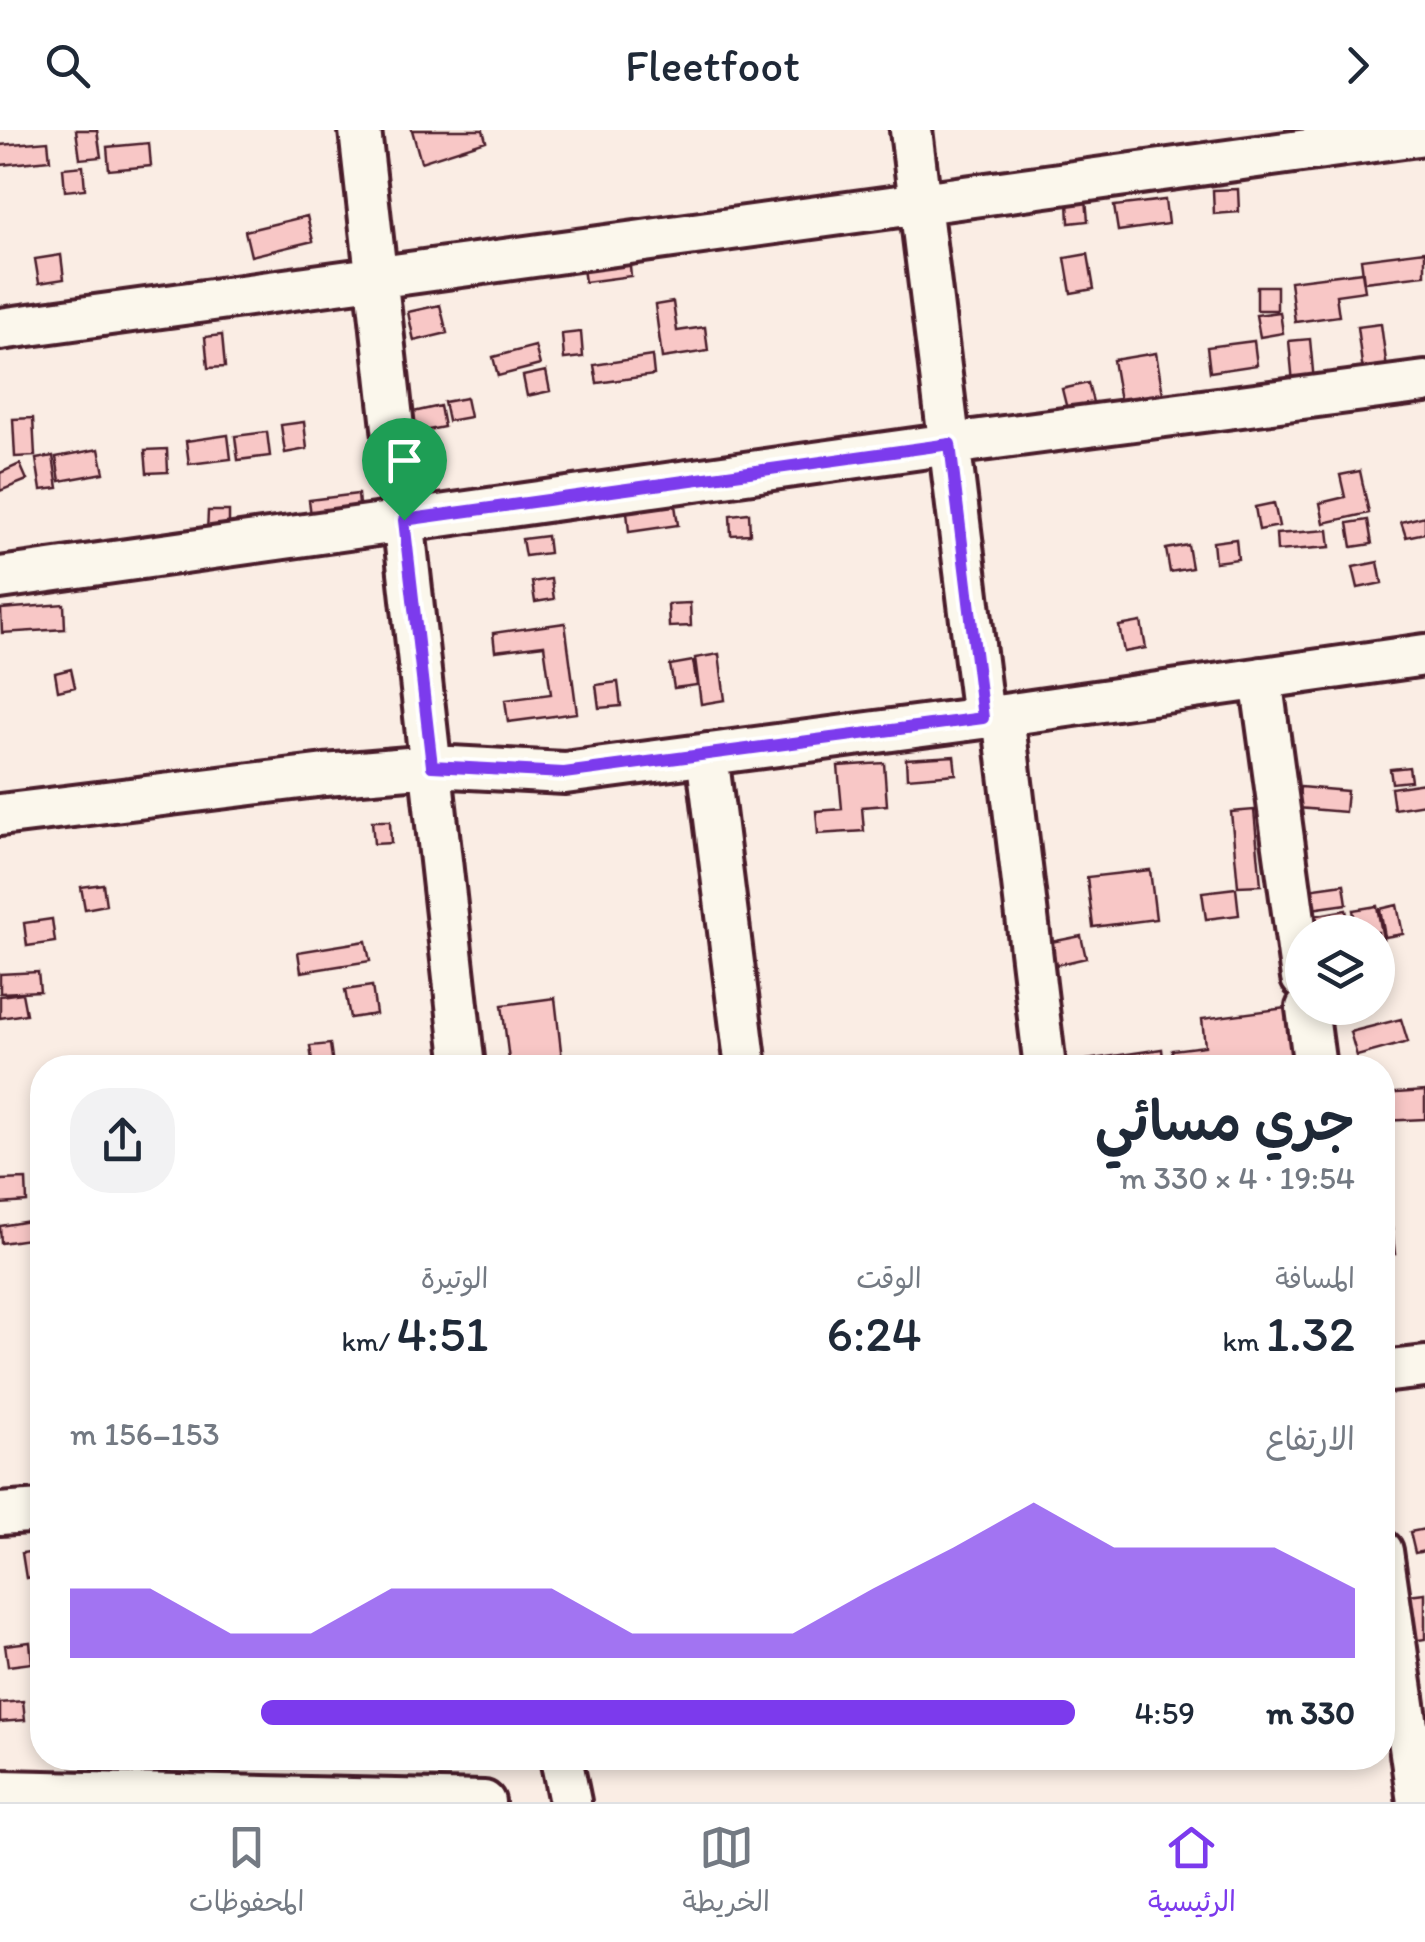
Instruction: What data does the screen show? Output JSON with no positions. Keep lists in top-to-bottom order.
{
  "page": {
    "header": "Fleetfoot",
    "heading": ["جري مسائي", "19:54 · 4 × 330 m"],
    "stats": [
      ["المسافة", "1.32 km"],
      ["الوقت", "6:24"],
      ["الوتيرة", "4:51 /km"]
    ],
    "chart": ["الارتفاع", "153–156 m"],
    "list": [
      {
        "name": "330 m",
        "note": "4:59"
      }
    ],
    "tabs": ["الرئيسية", "الخريطة", "المحفوظات"]
  }
}
